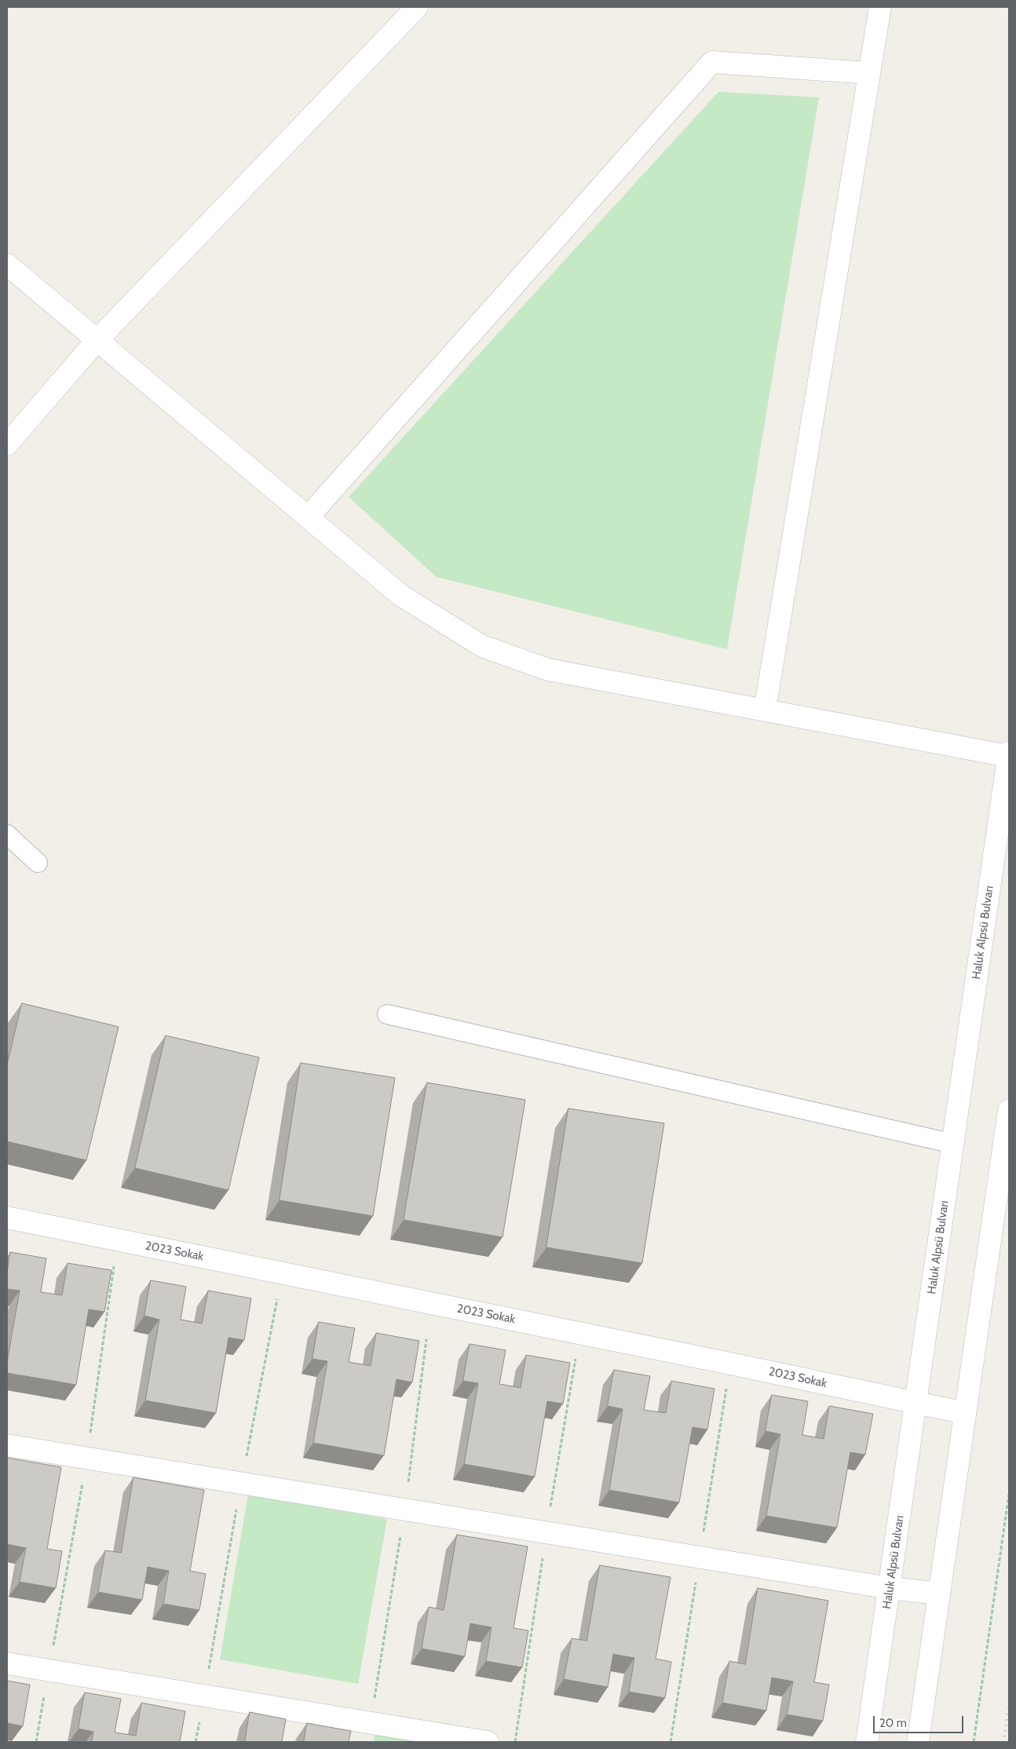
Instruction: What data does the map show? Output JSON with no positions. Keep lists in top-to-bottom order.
{
  "streets": {
    "street": ["Haluk Alpsü Bulvarı", "2023 Sokak"]
  },
  "crossings": [
    ["Haluk Alpsü Bulvarı", "2023 Sokak"]
  ],
  "scale_bar": "20 m"
}
